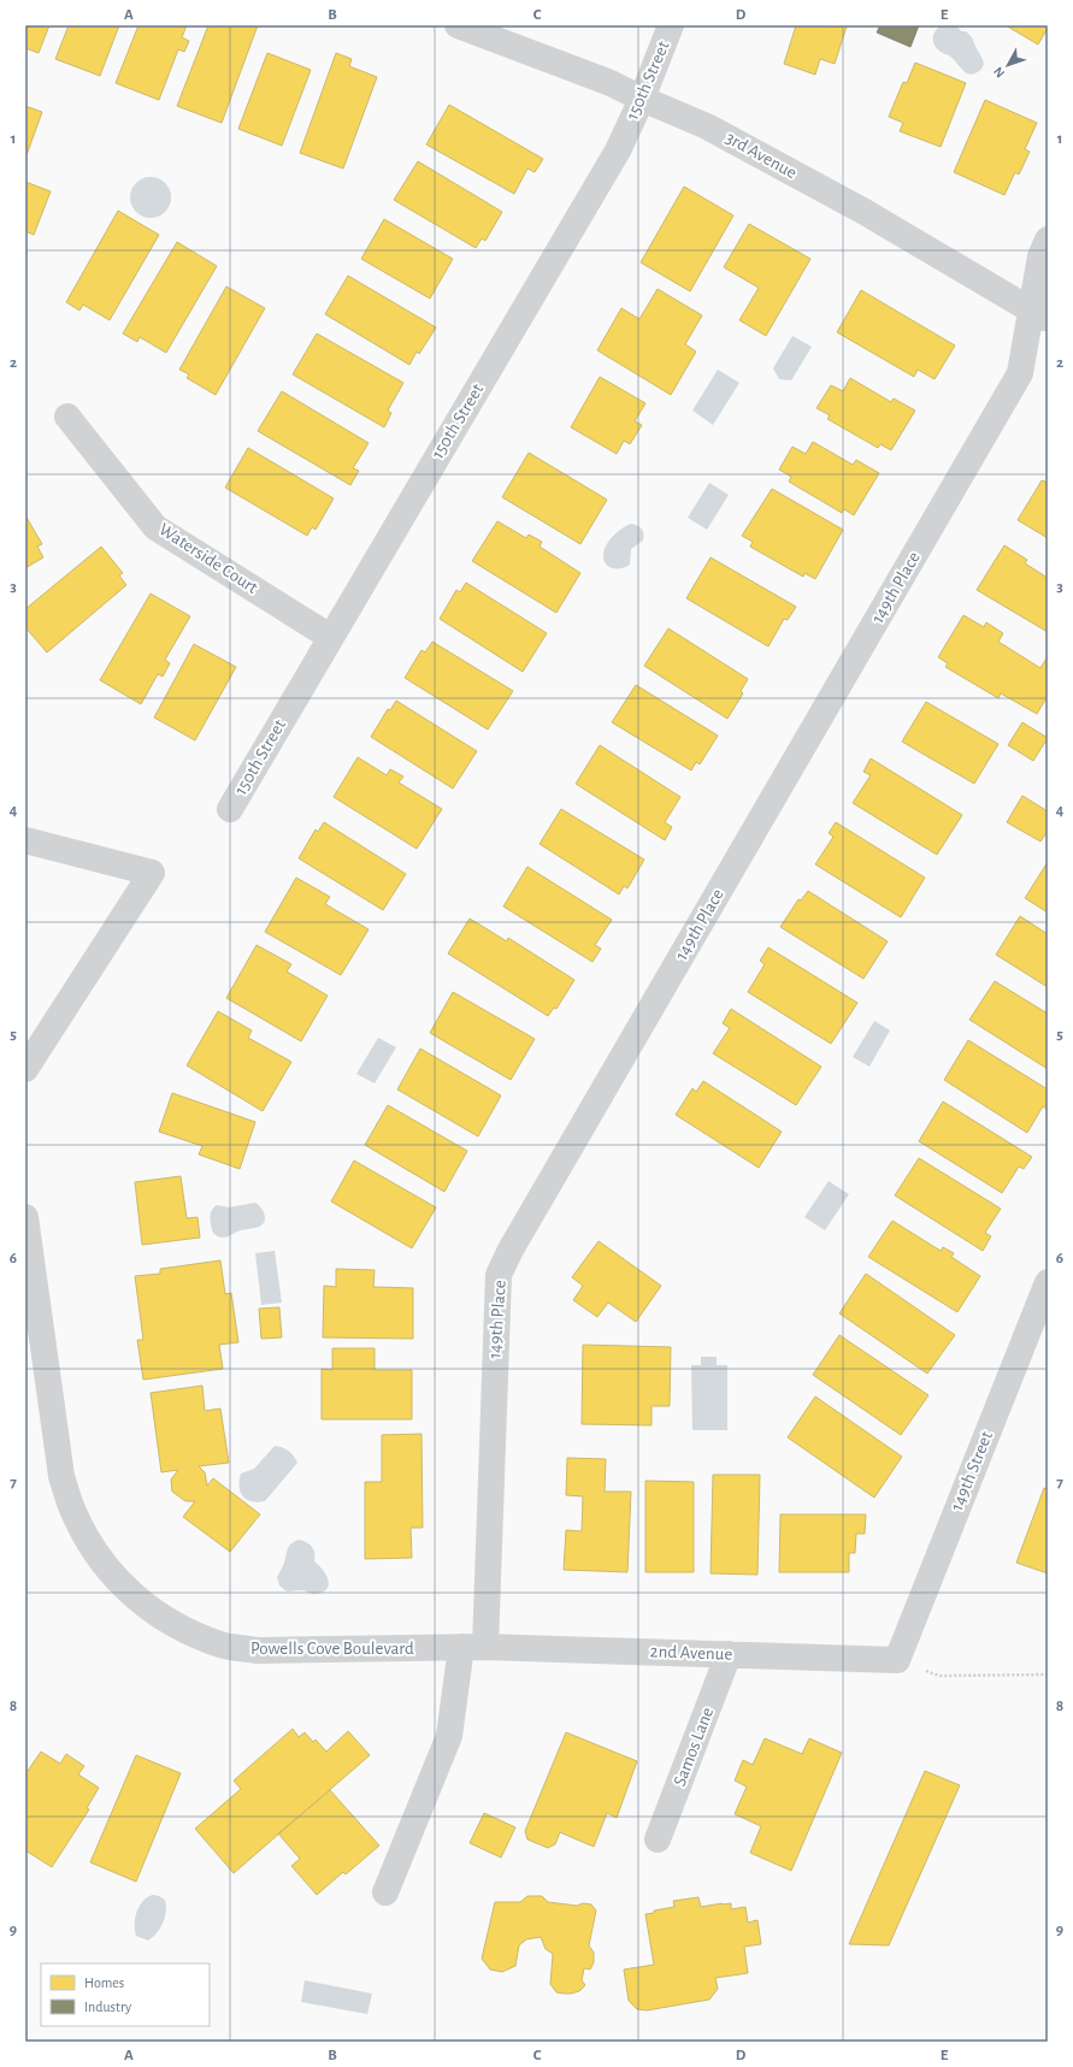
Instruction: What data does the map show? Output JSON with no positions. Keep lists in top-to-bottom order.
{
  "streets": {
    "street": [
      "150th Street",
      "3rd Avenue",
      "Waterside Court",
      "149th Place",
      "149th Street",
      "Powells Cove Boulevard",
      "2nd Avenue",
      "Samos Lane"
    ]
  },
  "crossings": [
    ["150th Street", "3rd Avenue"],
    ["150th Street", "Waterside Court"],
    ["3rd Avenue", "149th Place"],
    ["149th Place", "Powells Cove Boulevard"],
    ["149th Place", "2nd Avenue"],
    ["149th Street", "2nd Avenue"],
    ["Powells Cove Boulevard", "2nd Avenue"],
    ["2nd Avenue", "Samos Lane"]
  ],
  "legend": ["Homes", "Industry"],
  "north": "bottom left",
  "grid": {
    "columns": [
      "A",
      "B",
      "C",
      "D",
      "E"
    ],
    "rows": [
      "1",
      "2",
      "3",
      "4",
      "5",
      "6",
      "7",
      "8",
      "9"
    ]
  }
}
